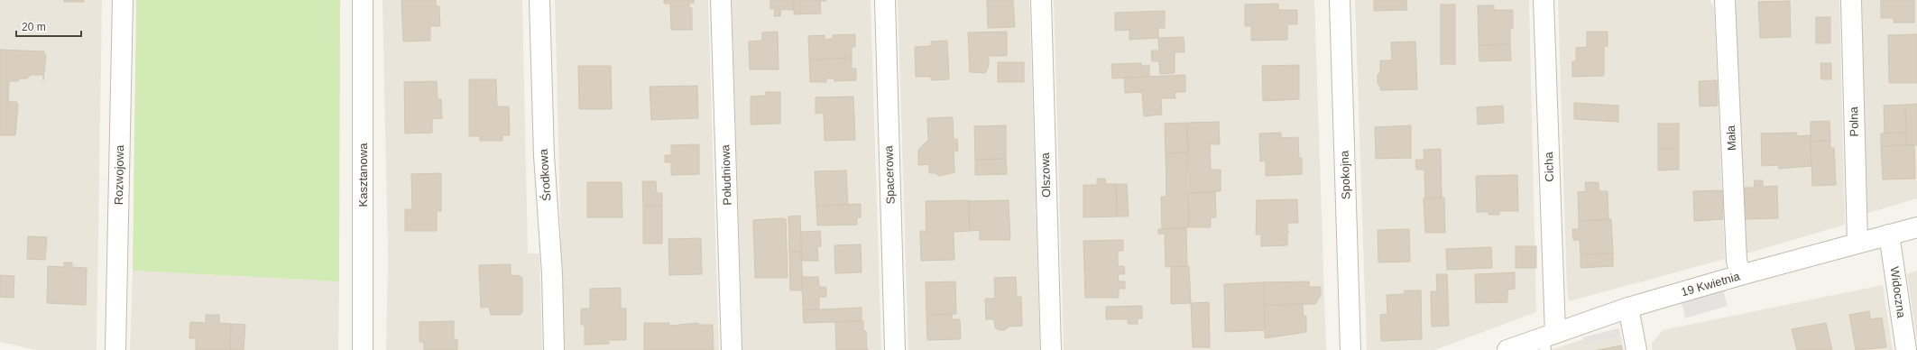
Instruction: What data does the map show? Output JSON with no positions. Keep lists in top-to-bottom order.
{
  "streets": {
    "street": [
      "Polna",
      "Mała",
      "Cicha",
      "Rozwojowa",
      "Kasztanowa",
      "Środkowa",
      "Południowa",
      "Spacerowa",
      "Olszowa",
      "Spokojna",
      "19 Kwietnia",
      "Widoczna"
    ]
  },
  "crossings": [
    ["Polna", "19 Kwietnia"],
    ["Mała", "19 Kwietnia"],
    ["Cicha", "19 Kwietnia"],
    ["19 Kwietnia", "Widoczna"]
  ],
  "scale_bar": "20 m"
}
